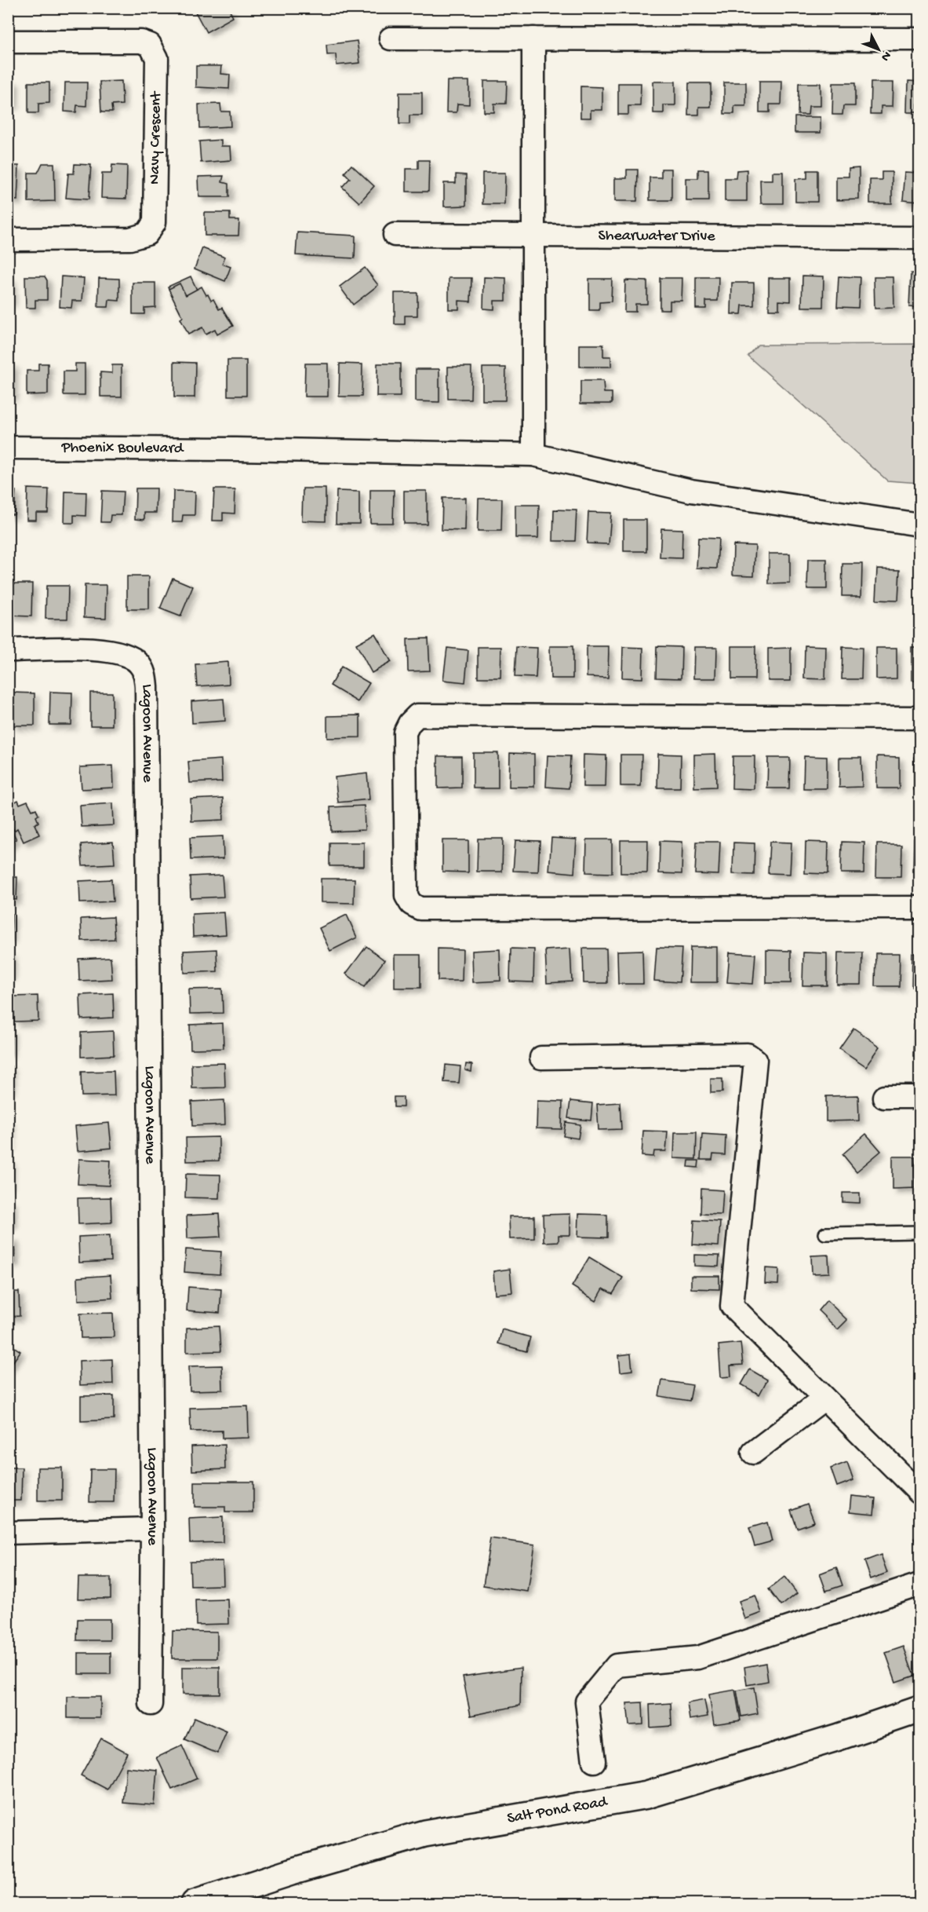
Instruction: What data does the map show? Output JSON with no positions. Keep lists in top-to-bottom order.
{
  "streets": {
    "street": [
      "Navy Crescent",
      "Shearwater Drive",
      "Phoenix Boulevard",
      "Lagoon Avenue",
      "Salt Pond Road"
    ]
  },
  "north": "bottom right"
}
